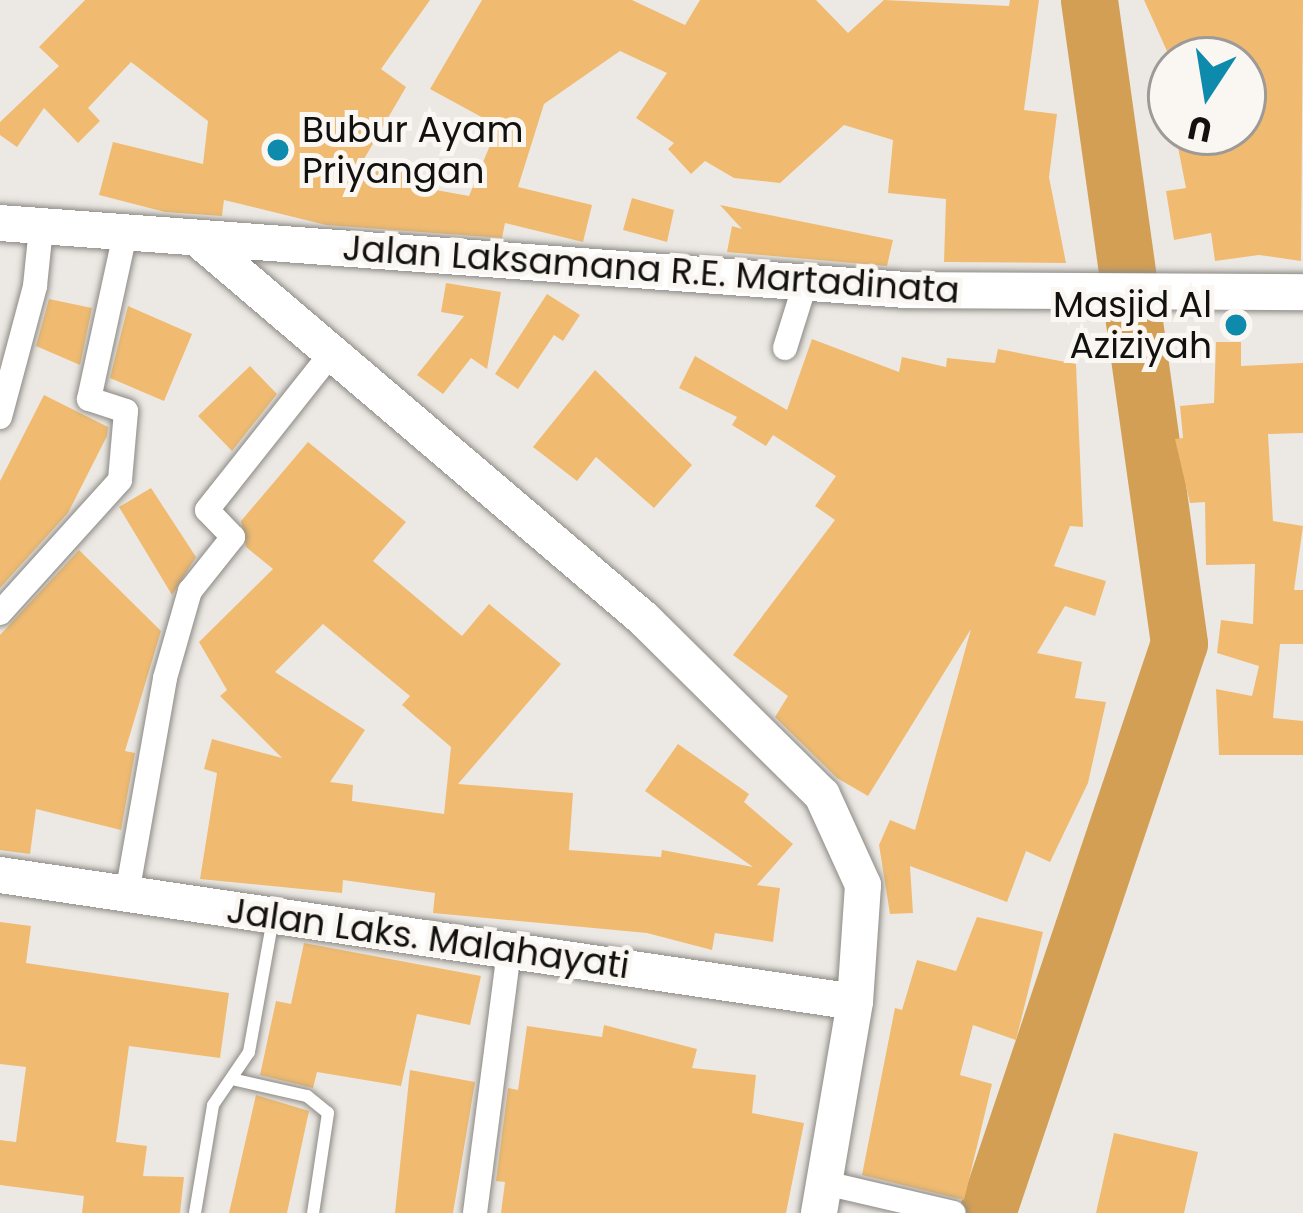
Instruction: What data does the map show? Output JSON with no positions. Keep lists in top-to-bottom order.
{
  "streets": {
    "street": ["Jalan Laksamana R.E. Martadinata", "Jalan Laks. Malahayati"]
  },
  "places": ["Bubur Ayam Priyangan", "Masjid Al Aziziyah"],
  "north": "bottom"
}
